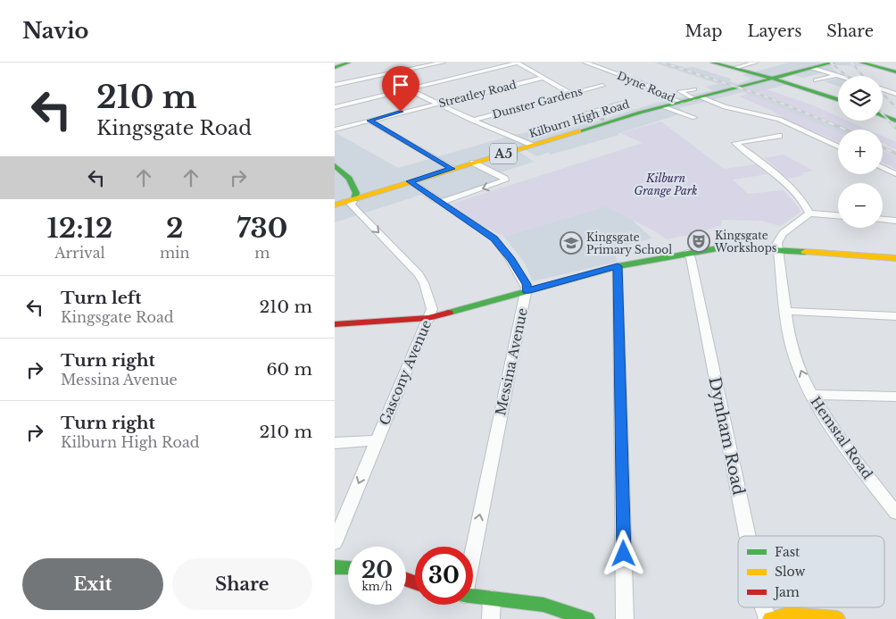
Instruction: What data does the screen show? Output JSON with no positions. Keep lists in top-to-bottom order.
{
  "streets": {
    "main road": ["Kilburn High Road", "A5"],
    "street": [
      "Dyne Road",
      "Streatley Road",
      "Dunster Gardens",
      "Messina Avenue",
      "Gascony Avenue",
      "Dynham Road",
      "Hemstal Road"
    ]
  },
  "crossings": [
    ["Dyne Road", "Kilburn High Road"],
    ["Kilburn High Road", "Messina Avenue"],
    ["Kilburn High Road", "Gascony Avenue"]
  ],
  "one_way": ["Messina Avenue", "Gascony Avenue"],
  "parks": ["Kilburn Grange Park"],
  "places": {
    "theatre": ["Kingsgate Workshops"],
    "school or university": ["Kingsgate Primary School"]
  },
  "legend": ["Fast", "Slow", "Jam"],
  "page": {
    "header": "Navio",
    "nav": ["Map", "Layers", "Share"],
    "turn": ["210 m", "Kingsgate Road"],
    "map_buttons": ["+", "−"],
    "eta": [
      "12:12",
      "Arrival",
      "2",
      "min",
      "730",
      "m"
    ],
    "list": [
      {
        "name": "Turn left",
        "note": "Kingsgate Road",
        "value": "210 m"
      },
      {
        "name": "Turn right",
        "note": "Messina Avenue",
        "value": "60 m"
      },
      {
        "name": "Turn right",
        "note": "Kilburn High Road",
        "value": "210 m"
      }
    ],
    "speed": "20 km/h",
    "limit": "30",
    "buttons": ["Exit", "Share"]
  }
}
